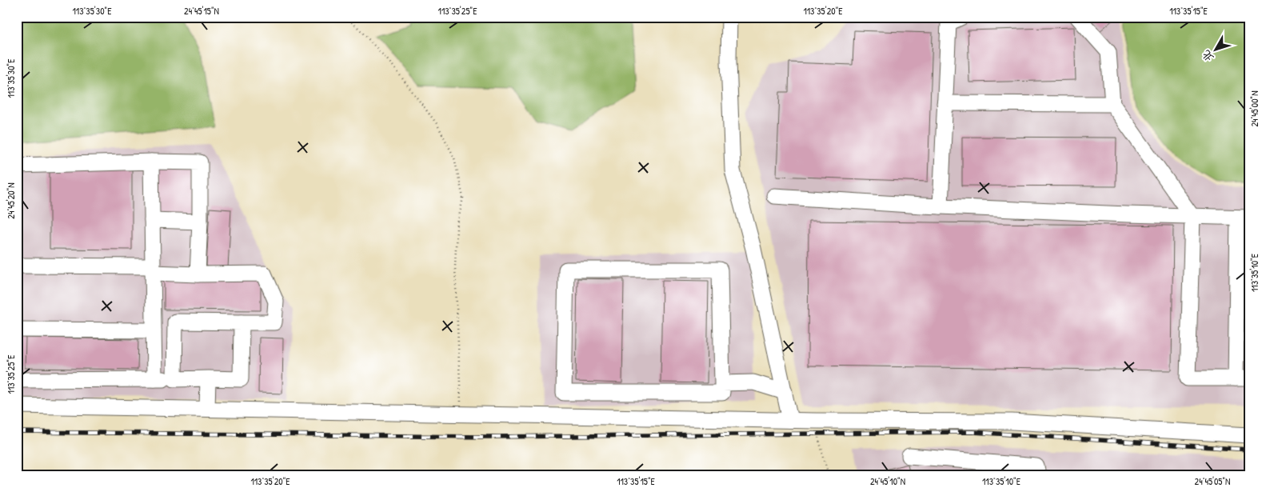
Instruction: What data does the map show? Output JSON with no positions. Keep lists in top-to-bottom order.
{
  "north": "bottom left",
  "coordinates": [
    "113°35'30\"E",
    "24°45'15\"N",
    "113°35'25\"E",
    "113°35'20\"E",
    "113°35'15\"E",
    "24°45'00\"N",
    "24°45'20\"N",
    "113°35'10\"E",
    "24°45'10\"N",
    "24°45'05\"N"
  ]
}
